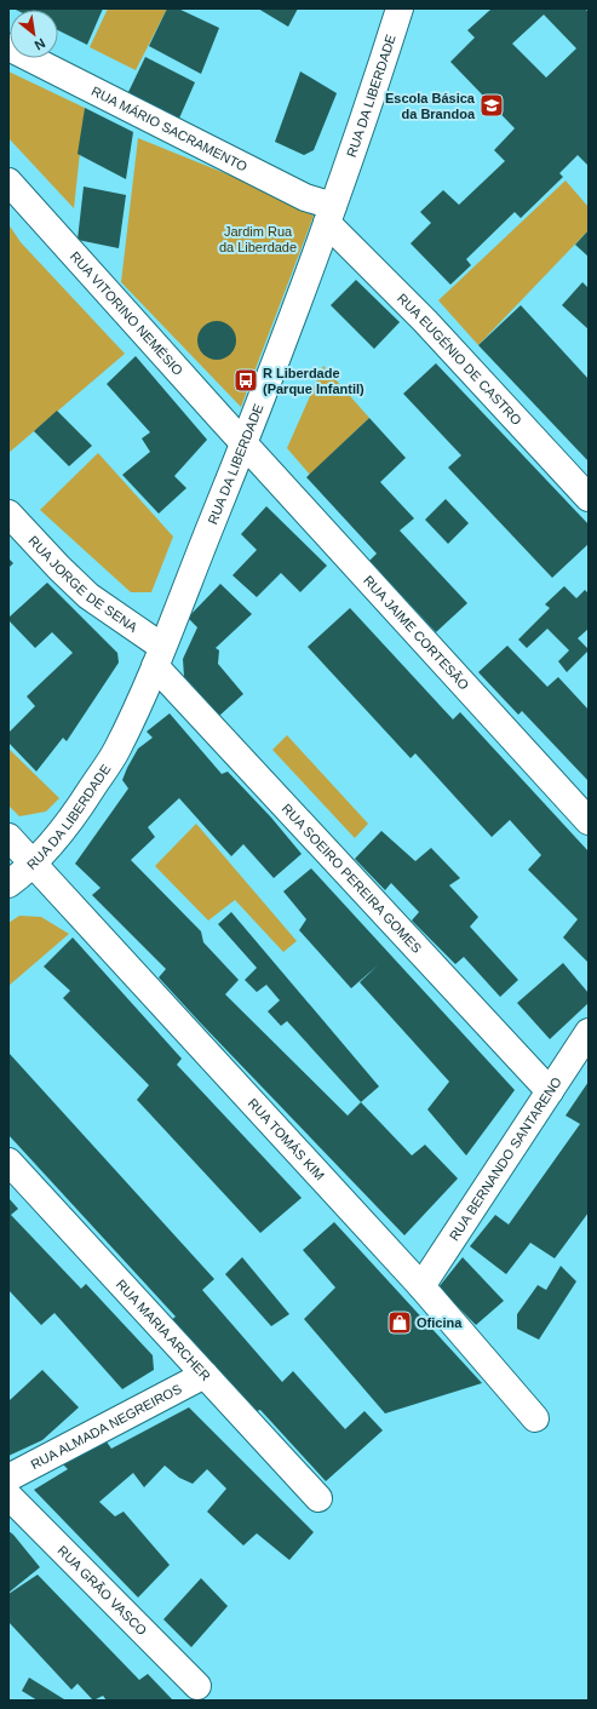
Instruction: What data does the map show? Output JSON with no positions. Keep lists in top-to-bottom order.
{
  "streets": {
    "street": [
      "RUA DA LIBERDADE",
      "RUA MÁRIO SACRAMENTO",
      "RUA VITORINO NEMÉSIO",
      "RUA EUGÉNIO DE CASTRO",
      "RUA JORGE DE SENA",
      "RUA JAIME CORTESÃO",
      "RUA SOEIRO PEREIRA GOMES",
      "RUA TOMÁS KIM",
      "RUA BERNANDO SANTARENO",
      "RUA MARIA ARCHER",
      "RUA ALMADA NEGREIROS",
      "RUA GRÃO VASCO"
    ]
  },
  "crossings": [
    ["RUA DA LIBERDADE", "RUA MÁRIO SACRAMENTO"],
    ["RUA DA LIBERDADE", "RUA VITORINO NEMÉSIO"],
    ["RUA DA LIBERDADE", "RUA EUGÉNIO DE CASTRO"],
    ["RUA DA LIBERDADE", "RUA JORGE DE SENA"],
    ["RUA DA LIBERDADE", "RUA JAIME CORTESÃO"],
    ["RUA DA LIBERDADE", "RUA SOEIRO PEREIRA GOMES"],
    ["RUA DA LIBERDADE", "RUA TOMÁS KIM"],
    ["RUA MÁRIO SACRAMENTO", "RUA EUGÉNIO DE CASTRO"],
    ["RUA VITORINO NEMÉSIO", "RUA JAIME CORTESÃO"],
    ["RUA JORGE DE SENA", "RUA SOEIRO PEREIRA GOMES"],
    ["RUA SOEIRO PEREIRA GOMES", "RUA BERNANDO SANTARENO"],
    ["RUA TOMÁS KIM", "RUA BERNANDO SANTARENO"],
    ["RUA MARIA ARCHER", "RUA ALMADA NEGREIROS"]
  ],
  "parks": ["Jardim Rua da Liberdade"],
  "places": {
    "school or university": ["Escola Básica da Brandoa"],
    "bus stop": ["R Liberdade (Parque Infantil)"],
    "shop": ["Oficina"]
  },
  "north": "bottom right"
}
